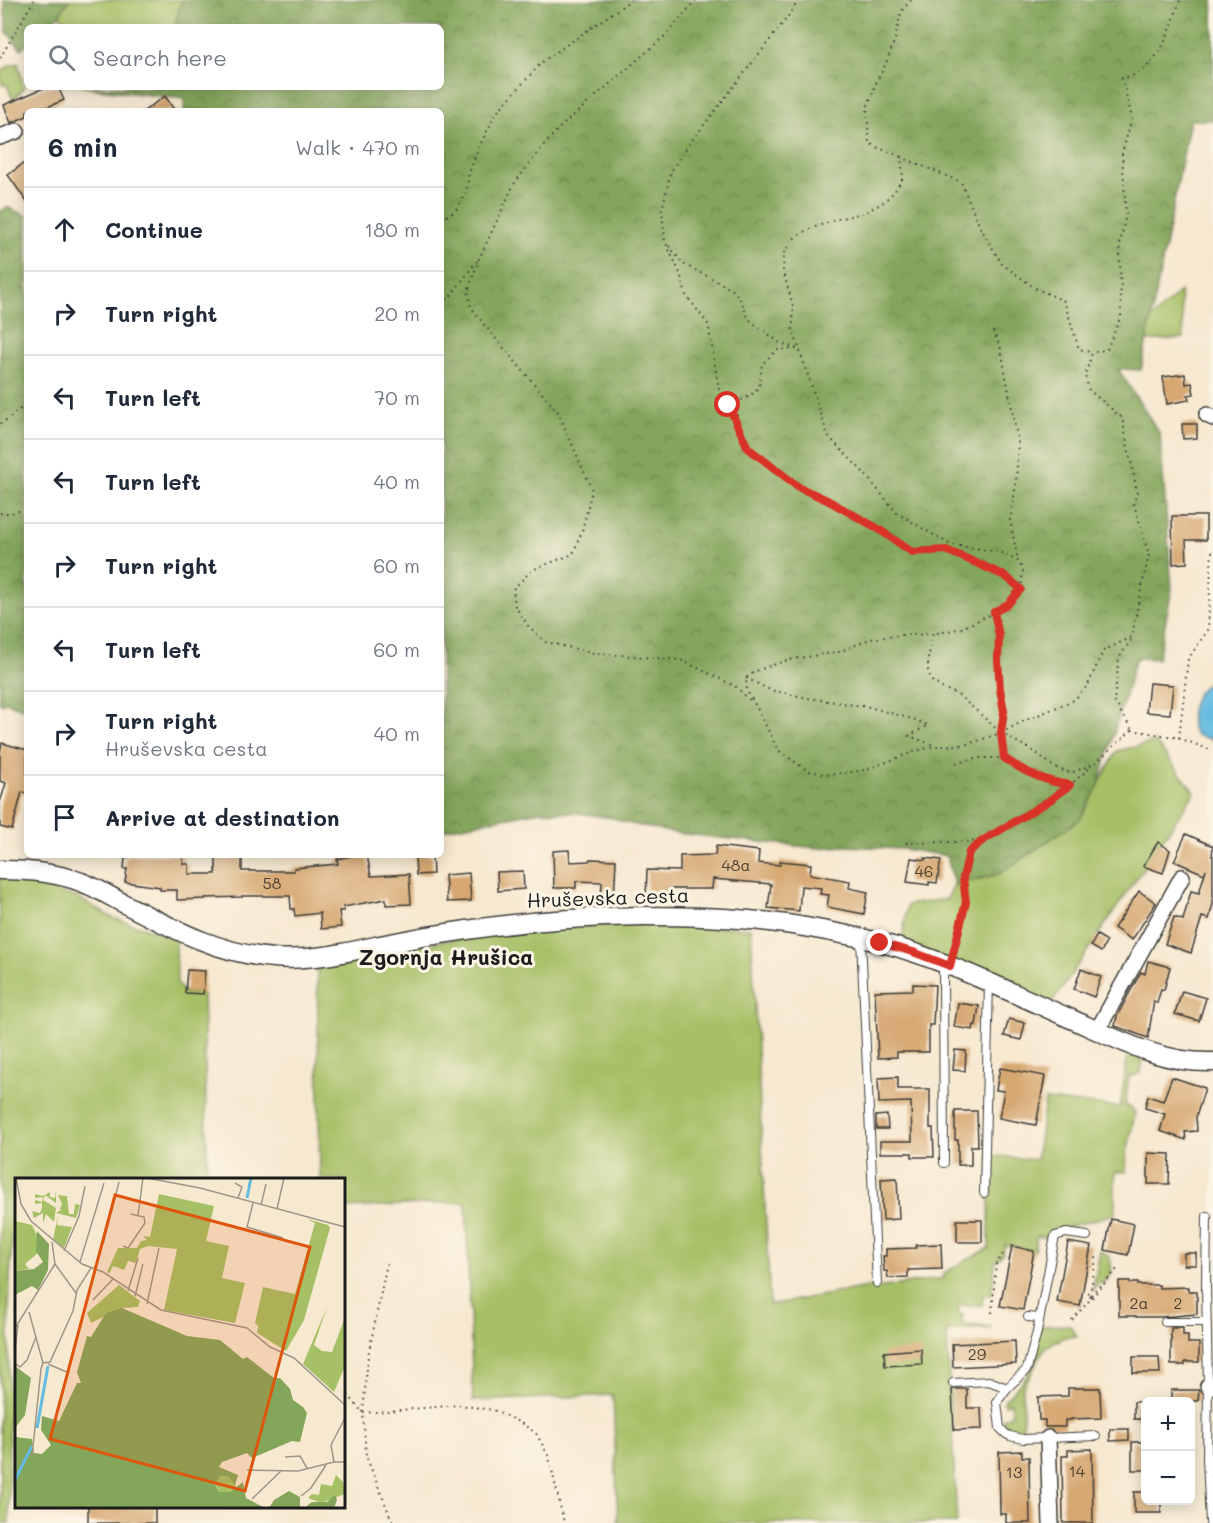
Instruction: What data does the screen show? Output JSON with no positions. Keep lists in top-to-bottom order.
{
  "streets": {
    "street": ["Hruševska cesta"]
  },
  "districts": ["Zgornja Hrušica"],
  "house_numbers": [
    "48a",
    "46",
    "58",
    "2a",
    "2",
    "29",
    "14",
    "13"
  ],
  "page": {
    "search": "Search here",
    "heading": ["6 min", "Walk · 470 m"],
    "list": [
      ["Continue", "180 m"],
      ["Turn right", "20 m"],
      ["Turn left", "70 m"],
      ["Turn left", "40 m"],
      ["Turn right", "60 m"],
      ["Turn left", "60 m"],
      ["Turn right", "Hruševska cesta", "40 m"],
      "Arrive at destination"
    ],
    "map_buttons": ["+", "−"]
  }
}
